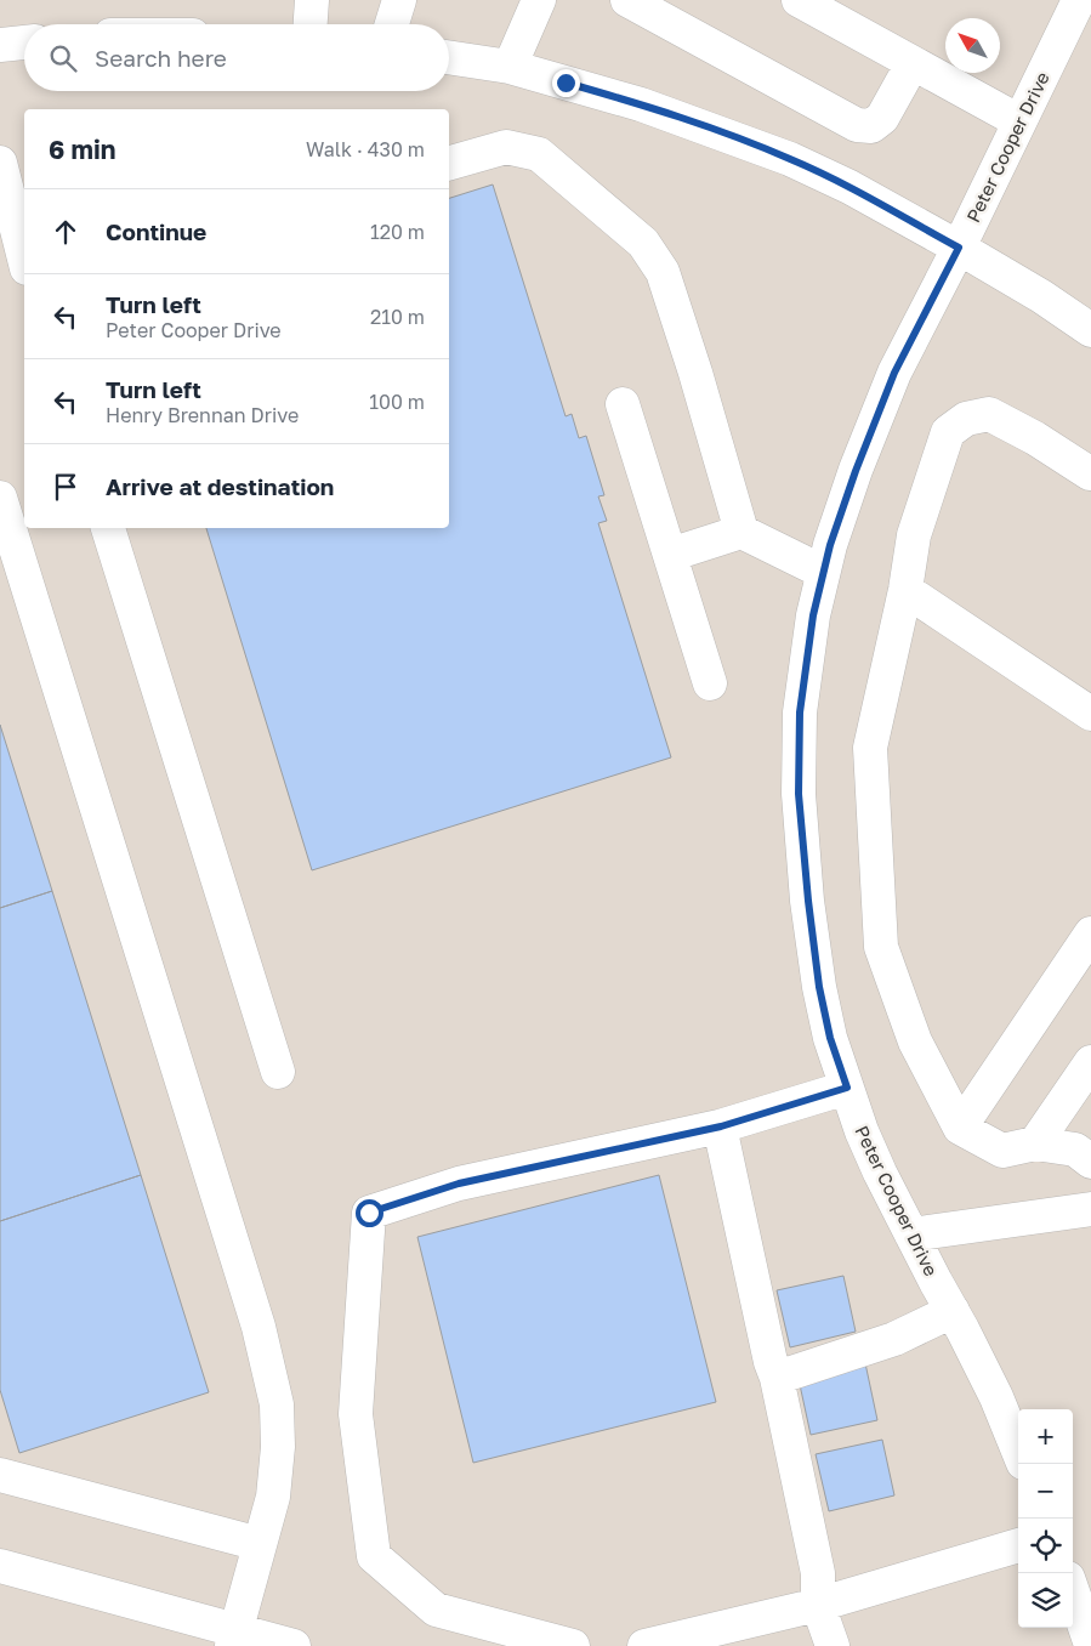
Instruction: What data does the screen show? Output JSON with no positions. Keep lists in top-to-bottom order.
{
  "streets": {
    "street": ["Peter Cooper Drive"]
  },
  "north": "top left",
  "page": {
    "search": "Search here",
    "heading": ["6 min", "Walk · 430 m"],
    "list": [
      ["Continue", "120 m"],
      ["Turn left", "Peter Cooper Drive", "210 m"],
      ["Turn left", "Henry Brennan Drive", "100 m"],
      "Arrive at destination"
    ],
    "map_buttons": ["+", "−"]
  }
}
